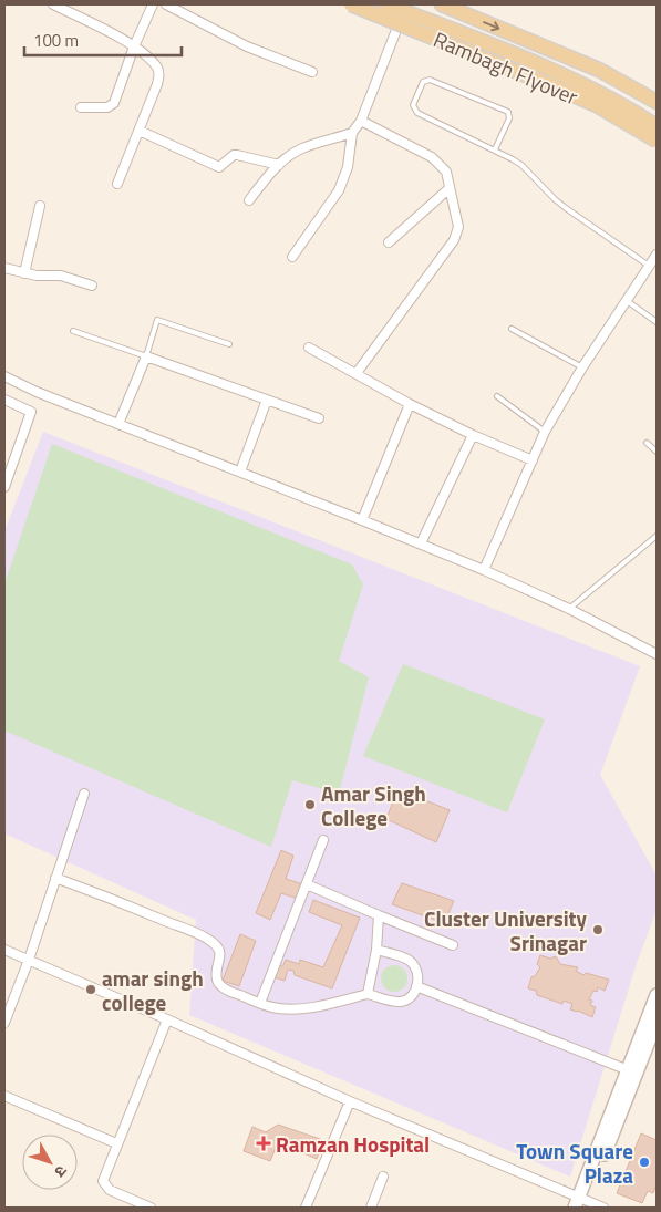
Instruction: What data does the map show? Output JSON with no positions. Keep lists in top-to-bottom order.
{
  "streets": {
    "main road": ["Rambagh Flyover"]
  },
  "places": {
    "other": [
      "Amar Singh College",
      "Cluster University Srinagar",
      "amar singh college",
      "Town Square Plaza"
    ],
    "health": ["Ramzan Hospital"]
  },
  "scale_bar": "100 m",
  "north": "bottom right"
}
